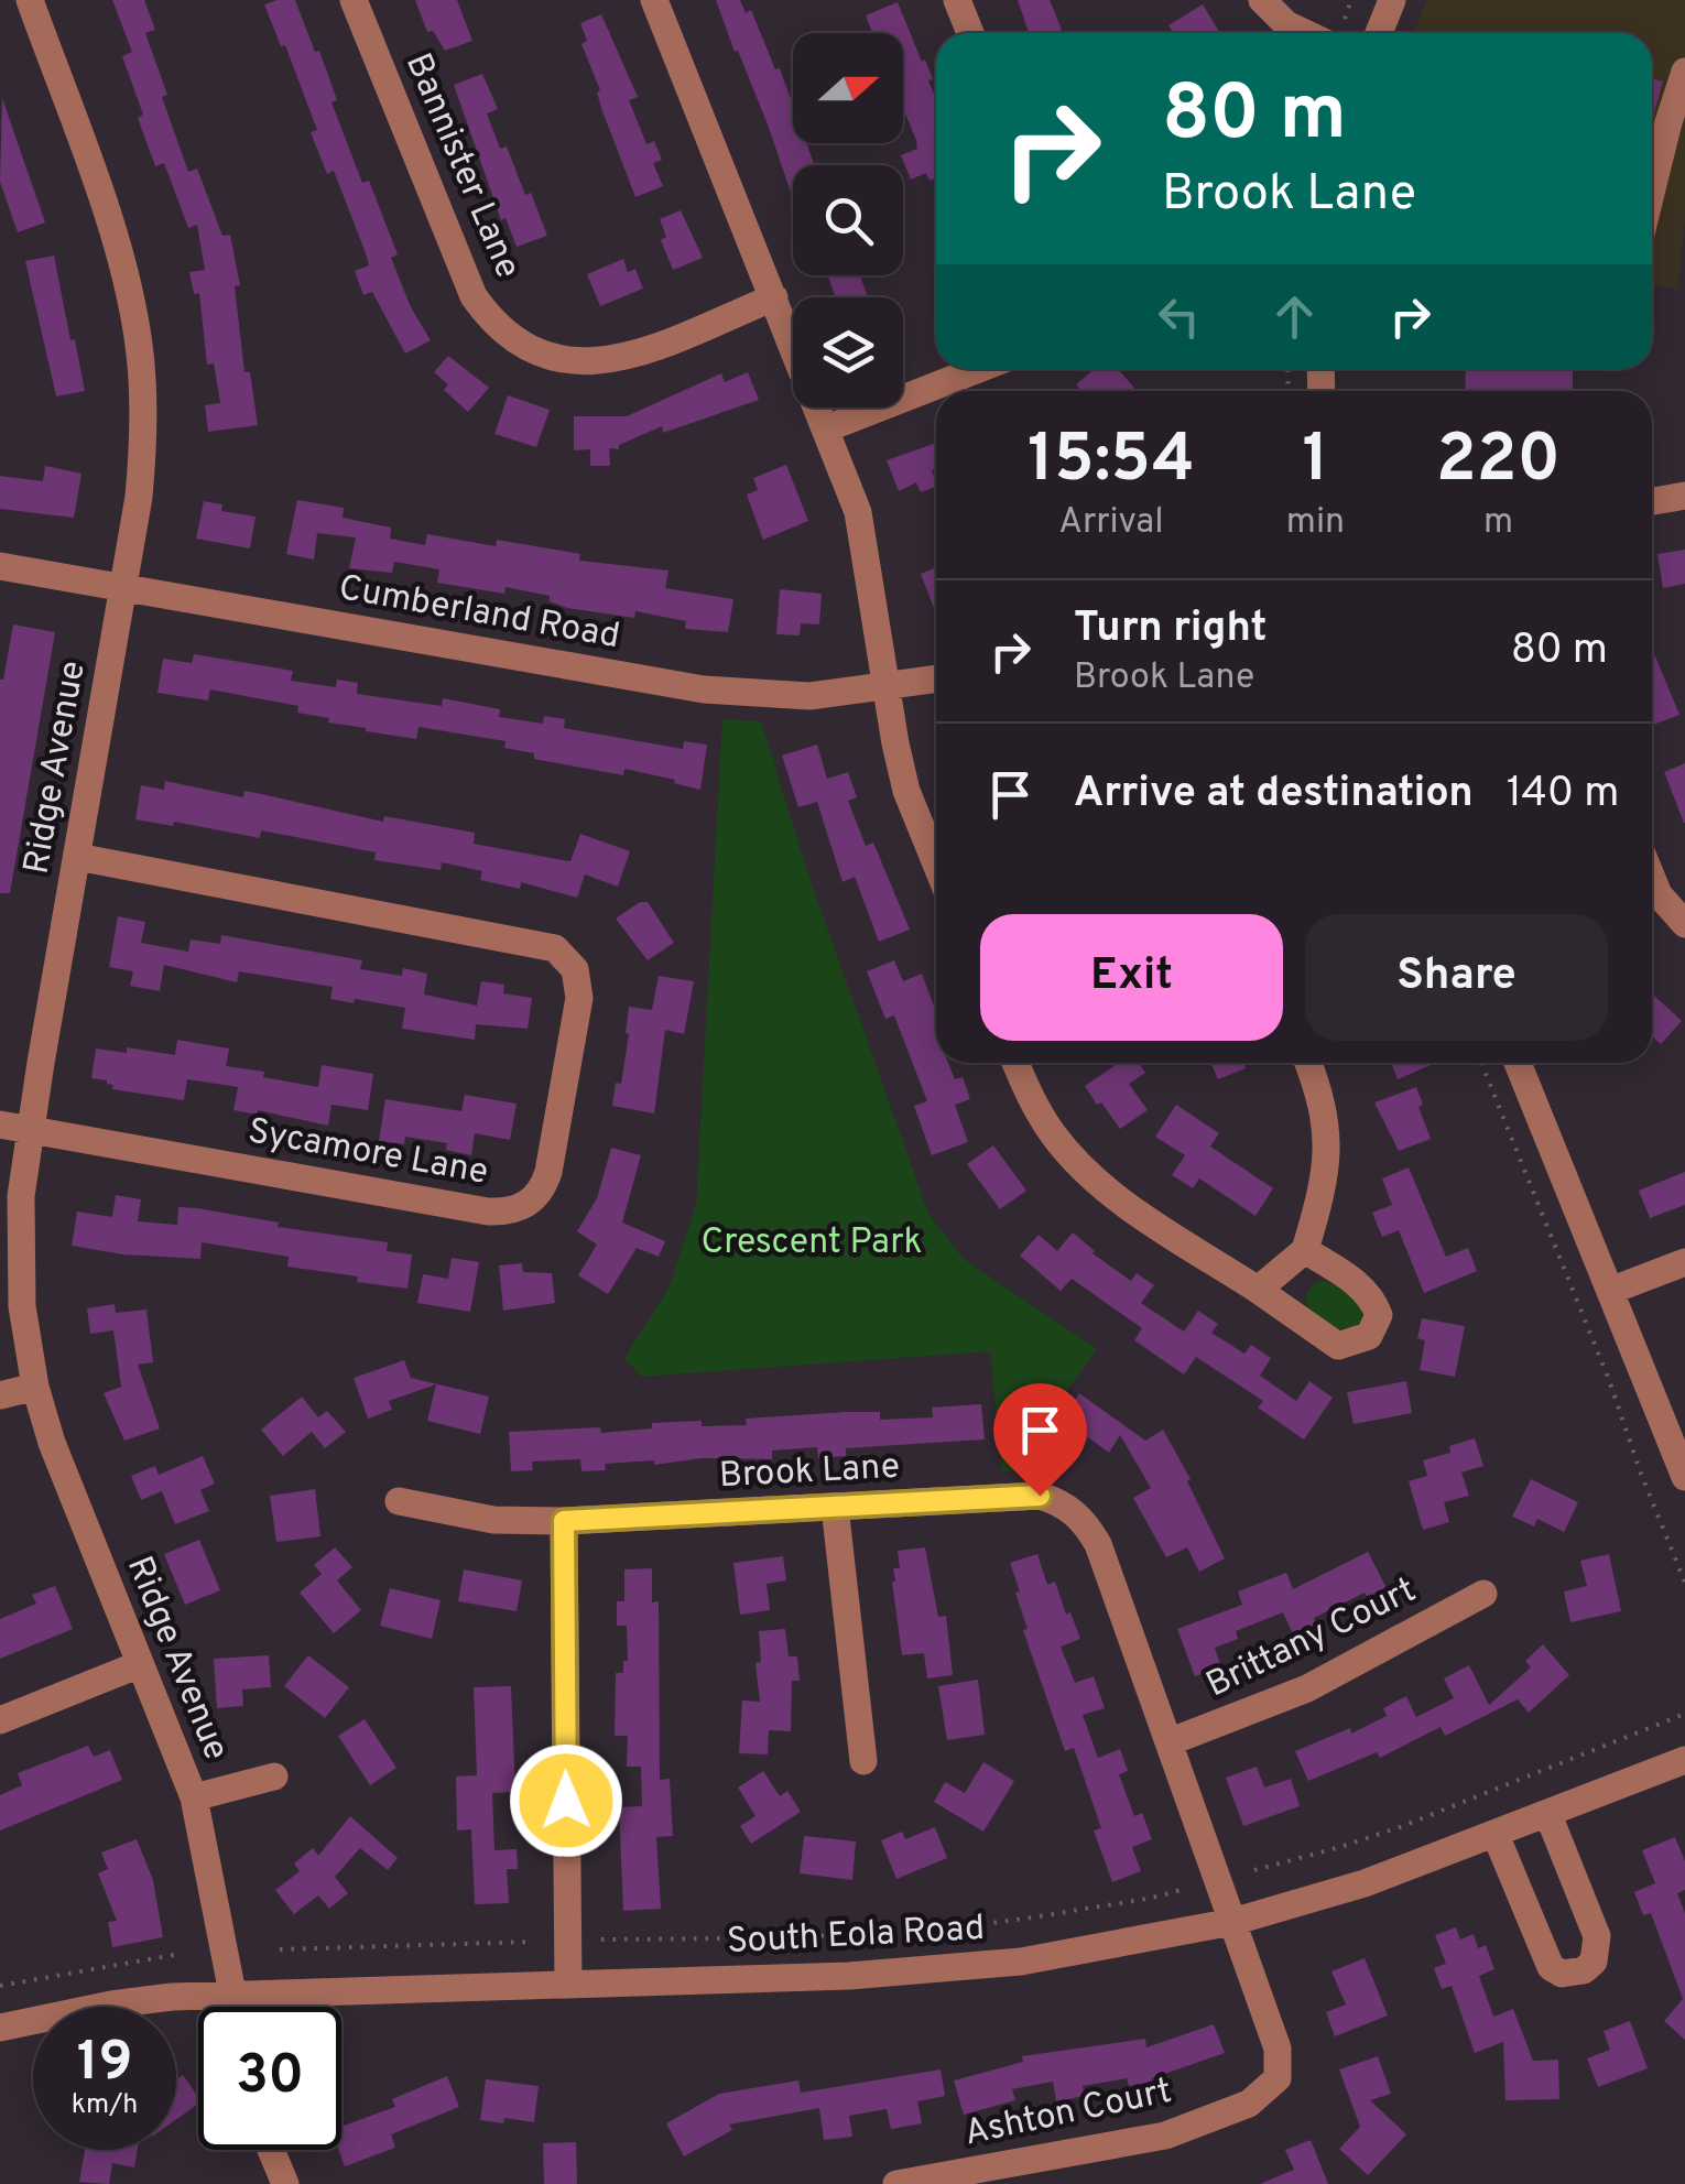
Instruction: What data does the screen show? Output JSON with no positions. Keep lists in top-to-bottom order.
{
  "streets": {
    "street": [
      "Bannister Lane",
      "Cumberland Road",
      "Ridge Avenue",
      "Sycamore Lane",
      "Brook Lane",
      "Brittany Court",
      "South Eola Road",
      "Ashton Court"
    ]
  },
  "crossings": [
    ["Cumberland Road", "Ridge Avenue"],
    ["Ridge Avenue", "Sycamore Lane"],
    ["Ridge Avenue", "South Eola Road"],
    ["Brook Lane", "Brittany Court"],
    ["Brook Lane", "South Eola Road"],
    ["Brook Lane", "Ashton Court"],
    ["South Eola Road", "Ashton Court"]
  ],
  "parks": ["Crescent Park"],
  "north": "right",
  "page": {
    "turn": ["80 m", "Brook Lane"],
    "eta": [
      "15:54",
      "Arrival",
      "1",
      "min",
      "220",
      "m"
    ],
    "list": [
      {
        "name": "Turn right",
        "note": "Brook Lane",
        "value": "80 m"
      },
      {
        "name": "Arrive at destination",
        "value": "140 m"
      }
    ],
    "buttons": ["Exit", "Share"],
    "speed": "19 km/h",
    "limit": "30"
  }
}
